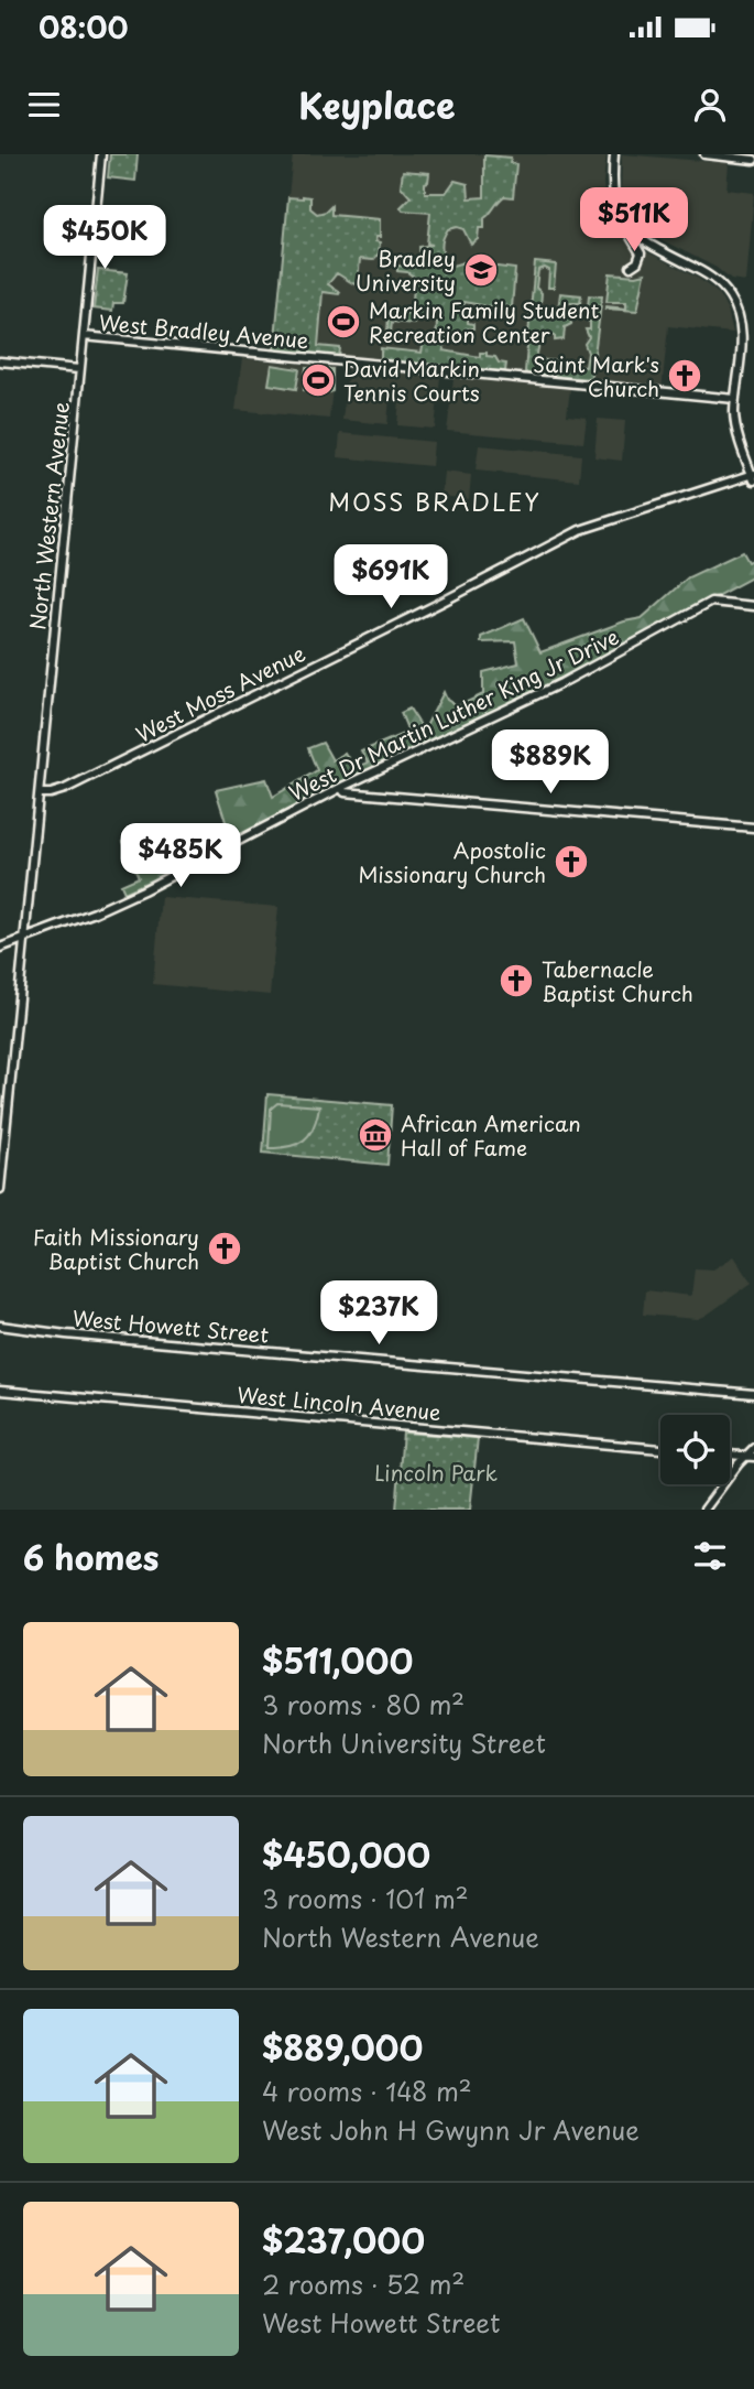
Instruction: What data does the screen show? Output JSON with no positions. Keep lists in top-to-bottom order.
{
  "streets": {
    "main road": [
      "West Bradley Avenue",
      "North Western Avenue",
      "West Moss Avenue",
      "West Dr Martin Luther King Jr Drive",
      "West Howett Street",
      "West Lincoln Avenue"
    ]
  },
  "crossings": [
    ["West Bradley Avenue", "North Western Avenue"],
    ["North Western Avenue", "West Moss Avenue"],
    ["North Western Avenue", "West Dr Martin Luther King Jr Drive"]
  ],
  "districts": ["MOSS BRADLEY"],
  "parks": ["Lincoln Park"],
  "places": {
    "school or university": ["Bradley University"],
    "sports": ["Markin Family Student Recreation Center", "David Markin Tennis Courts"],
    "church": [
      "Saint Mark's Church",
      "Apostolic Missionary Church",
      "Tabernacle Baptist Church",
      "Faith Missionary Baptist Church"
    ],
    "museum": ["African American Hall of Fame"]
  },
  "page": {
    "status": "08:00",
    "header": "Keyplace",
    "price": [
      "$511K",
      "$450K",
      "$691K",
      "$889K",
      "$485K",
      "$237K"
    ],
    "heading": "6 homes",
    "list": [
      {
        "name": "$511,000",
        "note": "3 rooms · 80 m² · North University Street"
      },
      {
        "name": "$450,000",
        "note": "3 rooms · 101 m² · North Western Avenue"
      },
      {
        "name": "$889,000",
        "note": "4 rooms · 148 m² · West John H Gwynn Jr Avenue"
      },
      {
        "name": "$237,000",
        "note": "2 rooms · 52 m² · West Howett Street"
      }
    ]
  }
}
